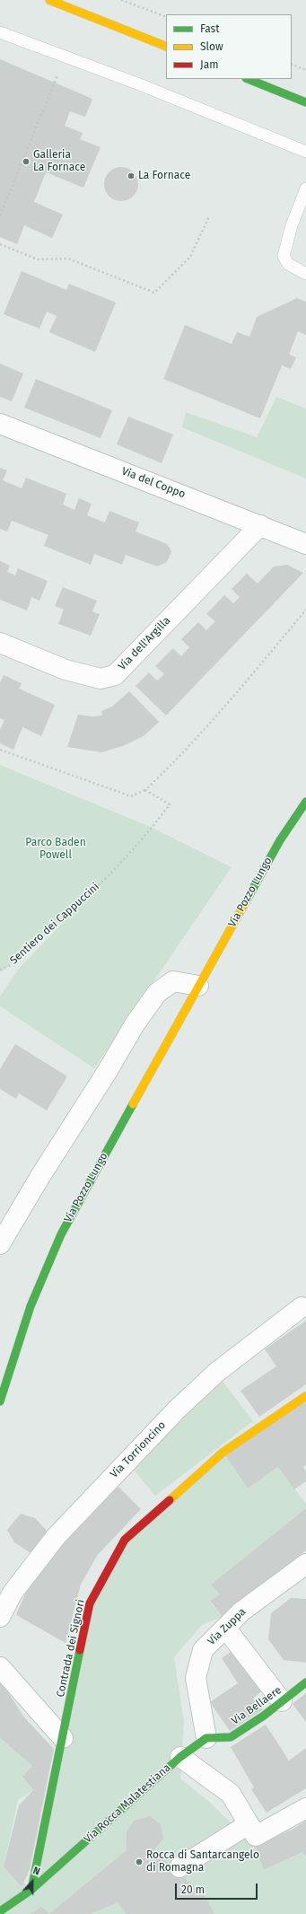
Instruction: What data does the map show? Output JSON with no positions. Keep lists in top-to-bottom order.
{
  "streets": {
    "street": [
      "Via del Coppo",
      "Via dell'Argilla",
      "Via Pozzo Lungo",
      "Via Torrioncino",
      "Via Zuppa",
      "Contrada dei Signori",
      "Via Bellaere",
      "Via Rocca Malatestiana"
    ],
    "path": ["Sentiero dei Cappuccini"]
  },
  "crossings": [
    ["Via del Coppo", "Via dell'Argilla"],
    ["Via Zuppa", "Via Bellaere"],
    ["Contrada dei Signori", "Via Rocca Malatestiana"]
  ],
  "parks": ["Parco Baden Powell"],
  "places": ["Galleria La Fornace", "La Fornace", "Rocca di Santarcangelo di Romagna"],
  "legend": ["Fast", "Slow", "Jam"],
  "scale_bar": "20 m",
  "north": "top"
}
